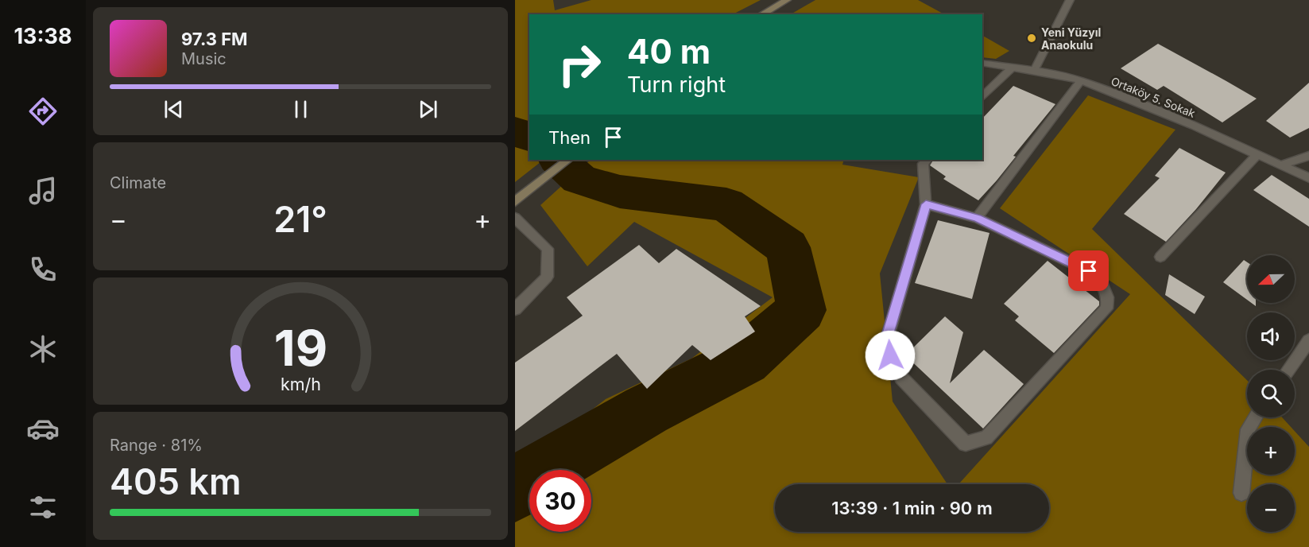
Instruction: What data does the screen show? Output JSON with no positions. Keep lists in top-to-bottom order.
{
  "streets": {
    "street": ["Ortaköy 5. Sokak"]
  },
  "places": ["Yeni Yüzyıl Anaokulu"],
  "north": "left",
  "page": {
    "tabs": "13:38",
    "turn": ["40 m", "Turn right"],
    "song": ["97.3 FM", "Music"],
    "then": "Then",
    "tile": [
      "Climate",
      ["Range · 81%", "405 km"]
    ],
    "heat": ["−", "21°", "+"],
    "map_buttons": ["+", "−"],
    "limit": "30",
    "trip": "13:39 · 1 min · 90 m",
    "gauge": ["19", "km/h"]
  }
}
